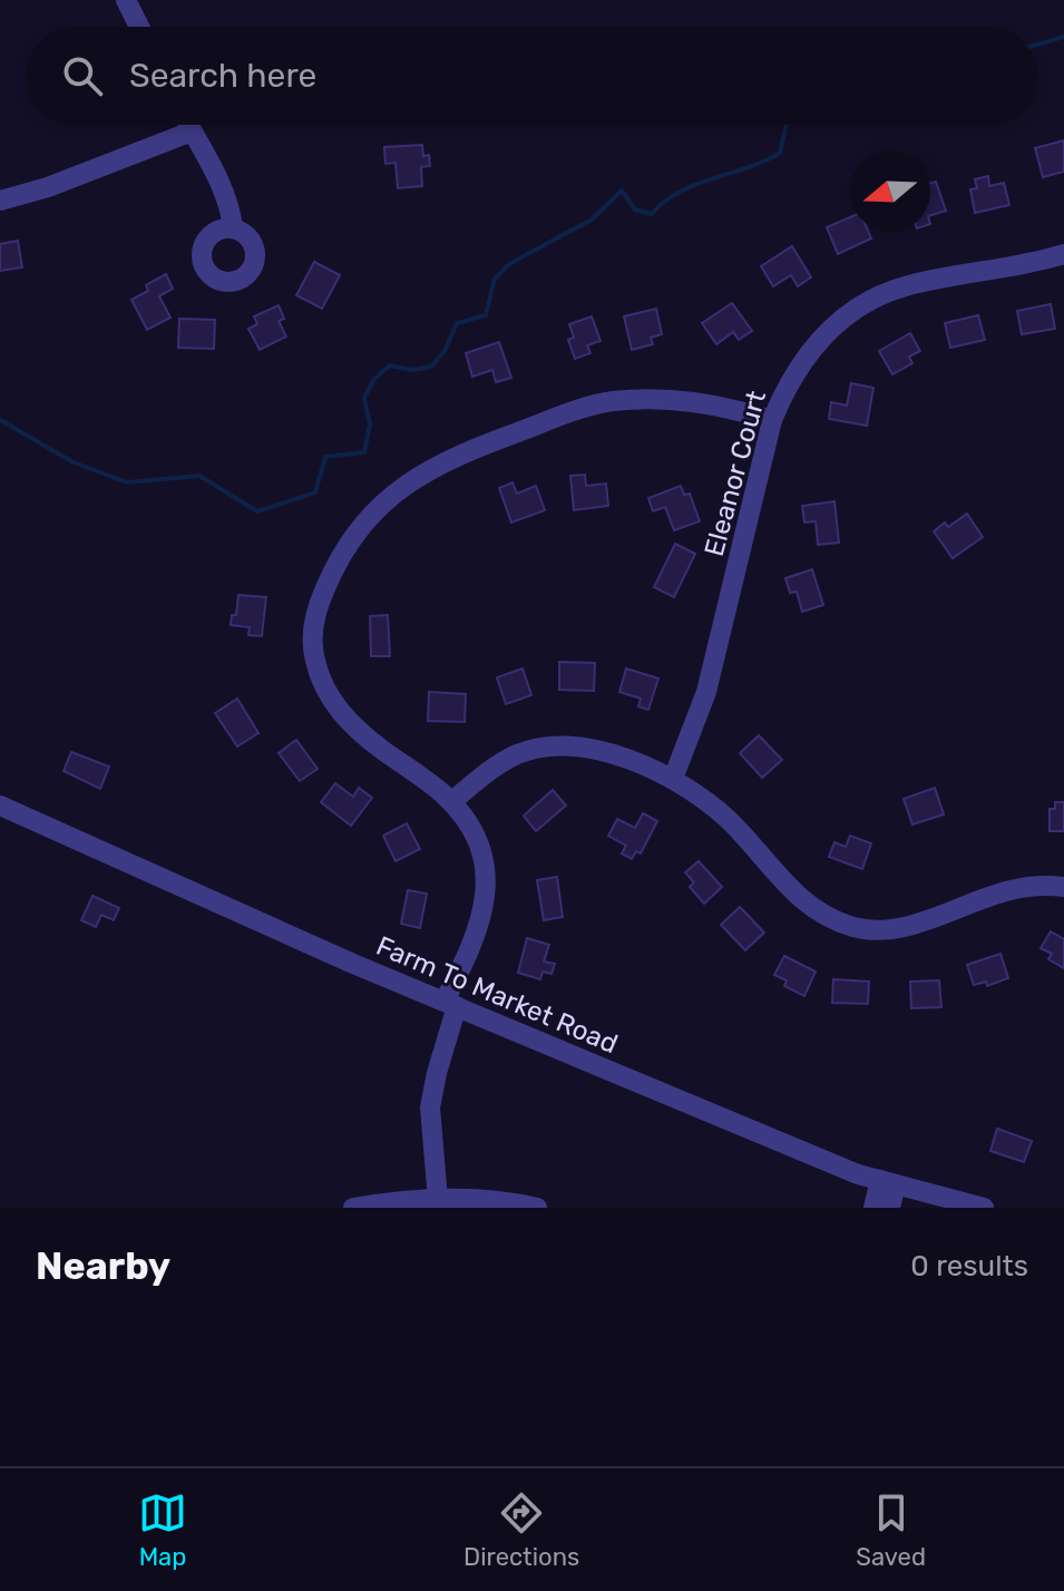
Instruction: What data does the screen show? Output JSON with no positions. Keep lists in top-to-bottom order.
{
  "streets": {
    "street": ["Eleanor Court", "Farm To Market Road"]
  },
  "north": "left",
  "page": {
    "search": "Search here",
    "heading": ["Nearby", "0 results"],
    "nav": ["Map", "Directions", "Saved"]
  }
}
